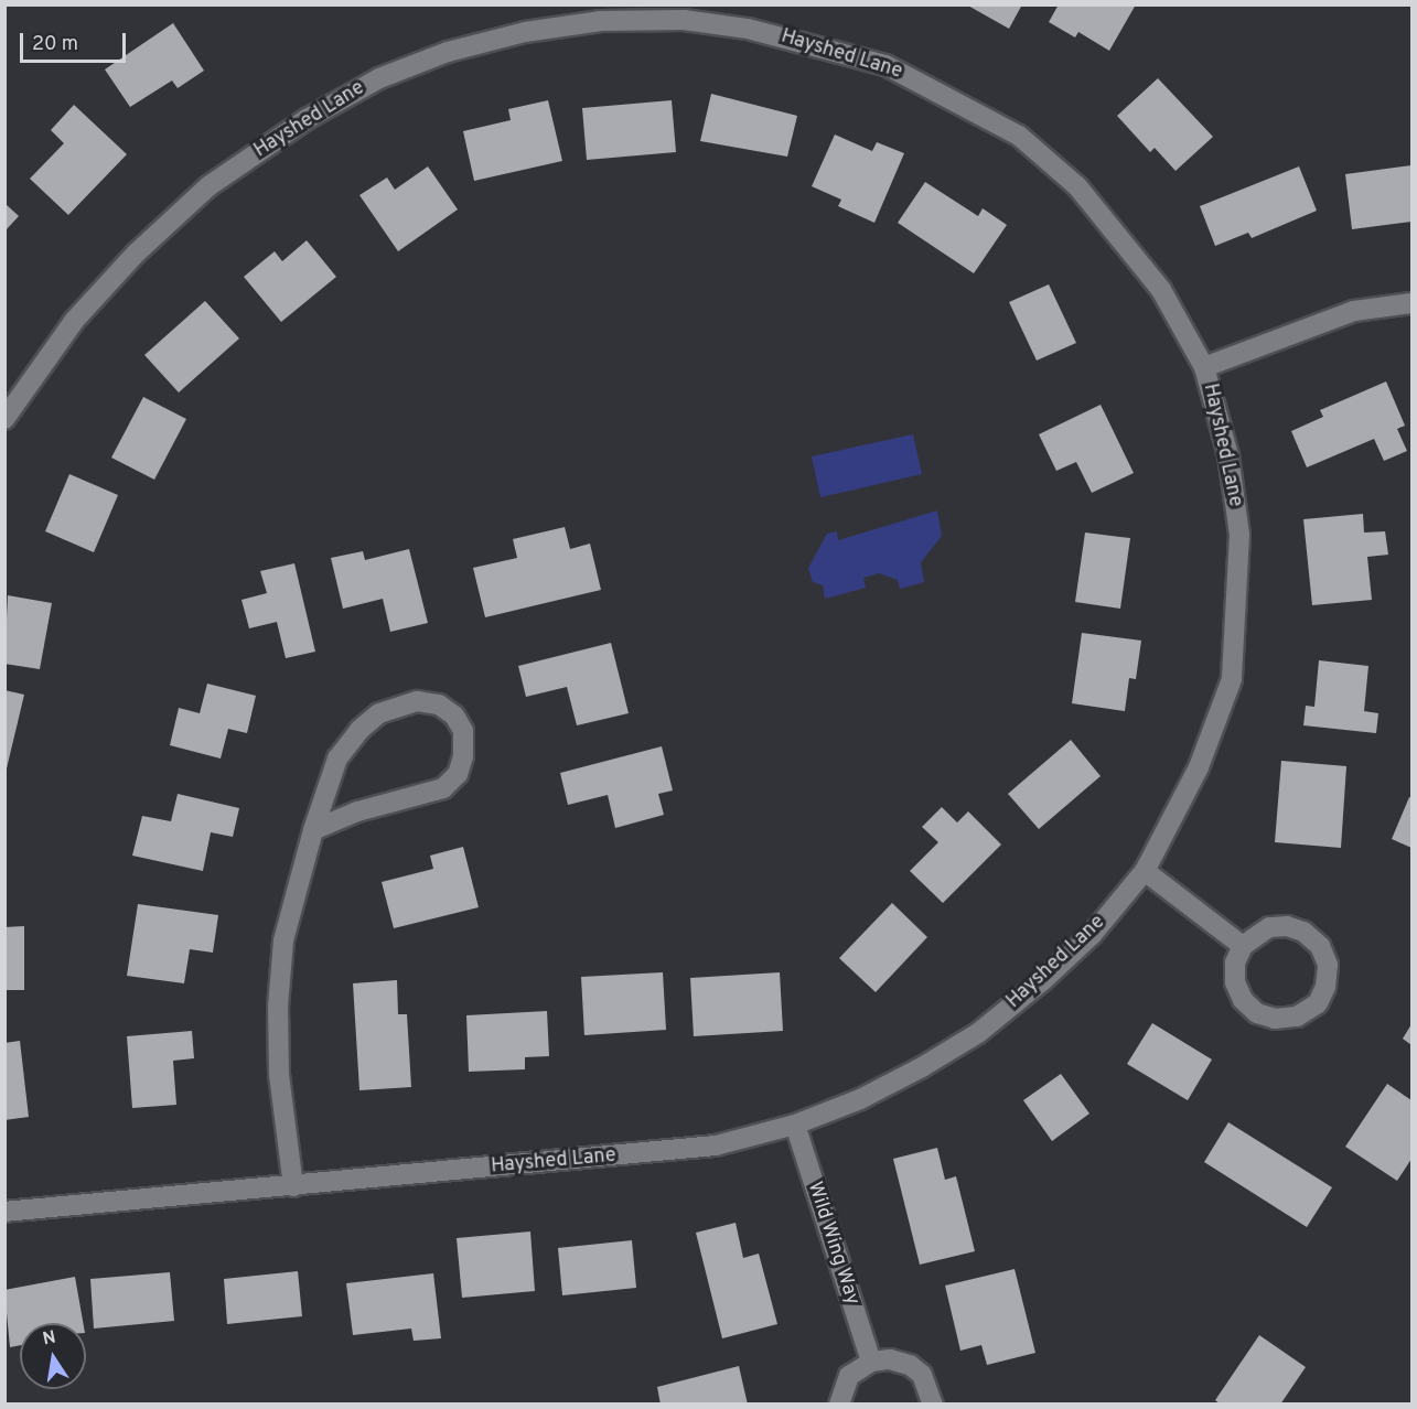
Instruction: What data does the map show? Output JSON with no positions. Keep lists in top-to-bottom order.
{
  "streets": {
    "street": ["Hayshed Lane", "Wild Wing Way"]
  },
  "crossings": [
    ["Hayshed Lane", "Wild Wing Way"]
  ],
  "scale_bar": "20 m",
  "north": "top"
}
